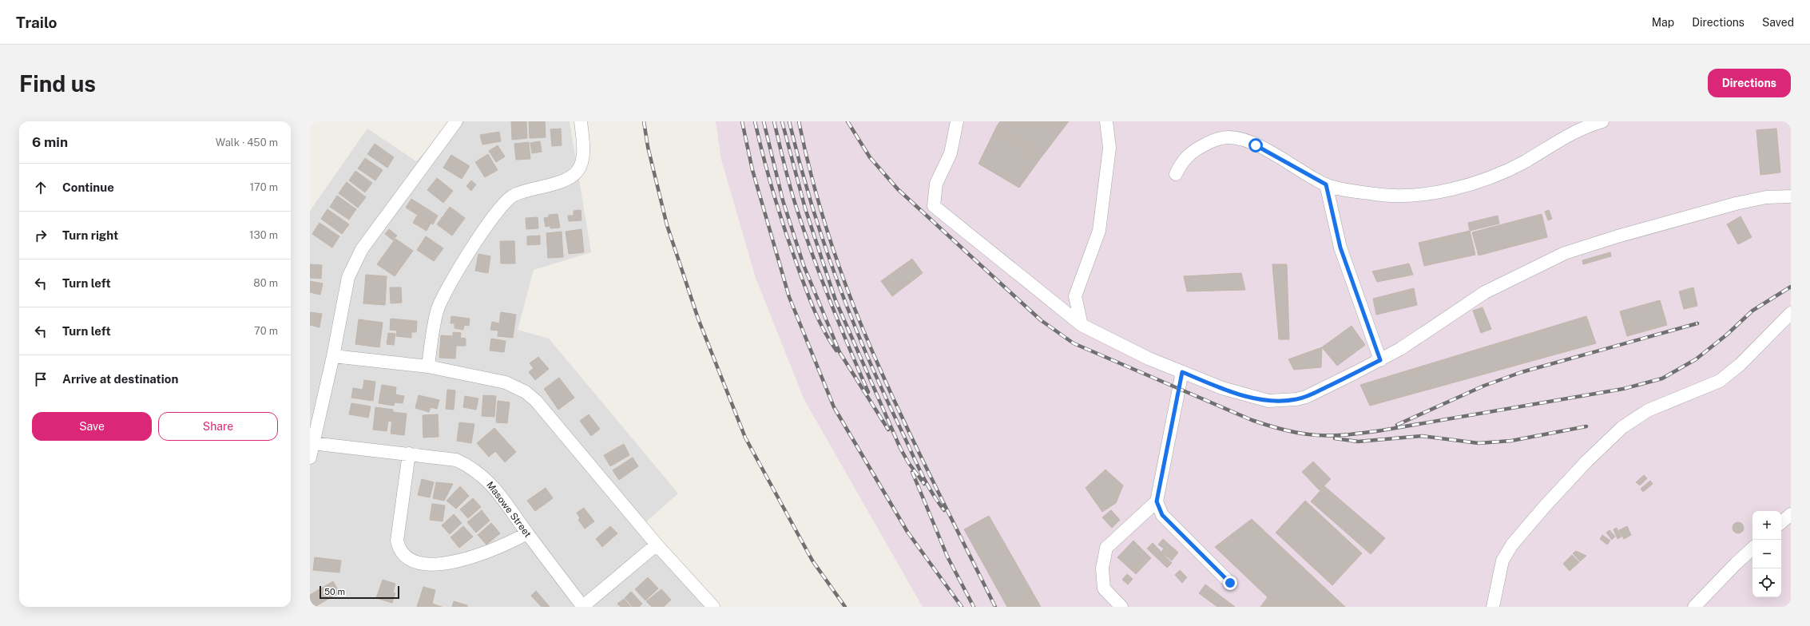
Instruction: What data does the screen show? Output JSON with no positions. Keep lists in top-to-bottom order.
{
  "streets": {
    "street": ["Masowe Street"]
  },
  "scale_bar": "50 m",
  "page": {
    "header": "Trailo",
    "nav": ["Map", "Directions", "Saved"],
    "buttons": [
      "Directions",
      ["Save", "Share"]
    ],
    "title": "Find us",
    "heading": ["6 min", "Walk · 450 m"],
    "list": [
      ["Continue", "170 m"],
      ["Turn right", "130 m"],
      ["Turn left", "80 m"],
      ["Turn left", "70 m"],
      "Arrive at destination"
    ],
    "map_buttons": ["+", "−"],
    "scale": "50 m"
  }
}
